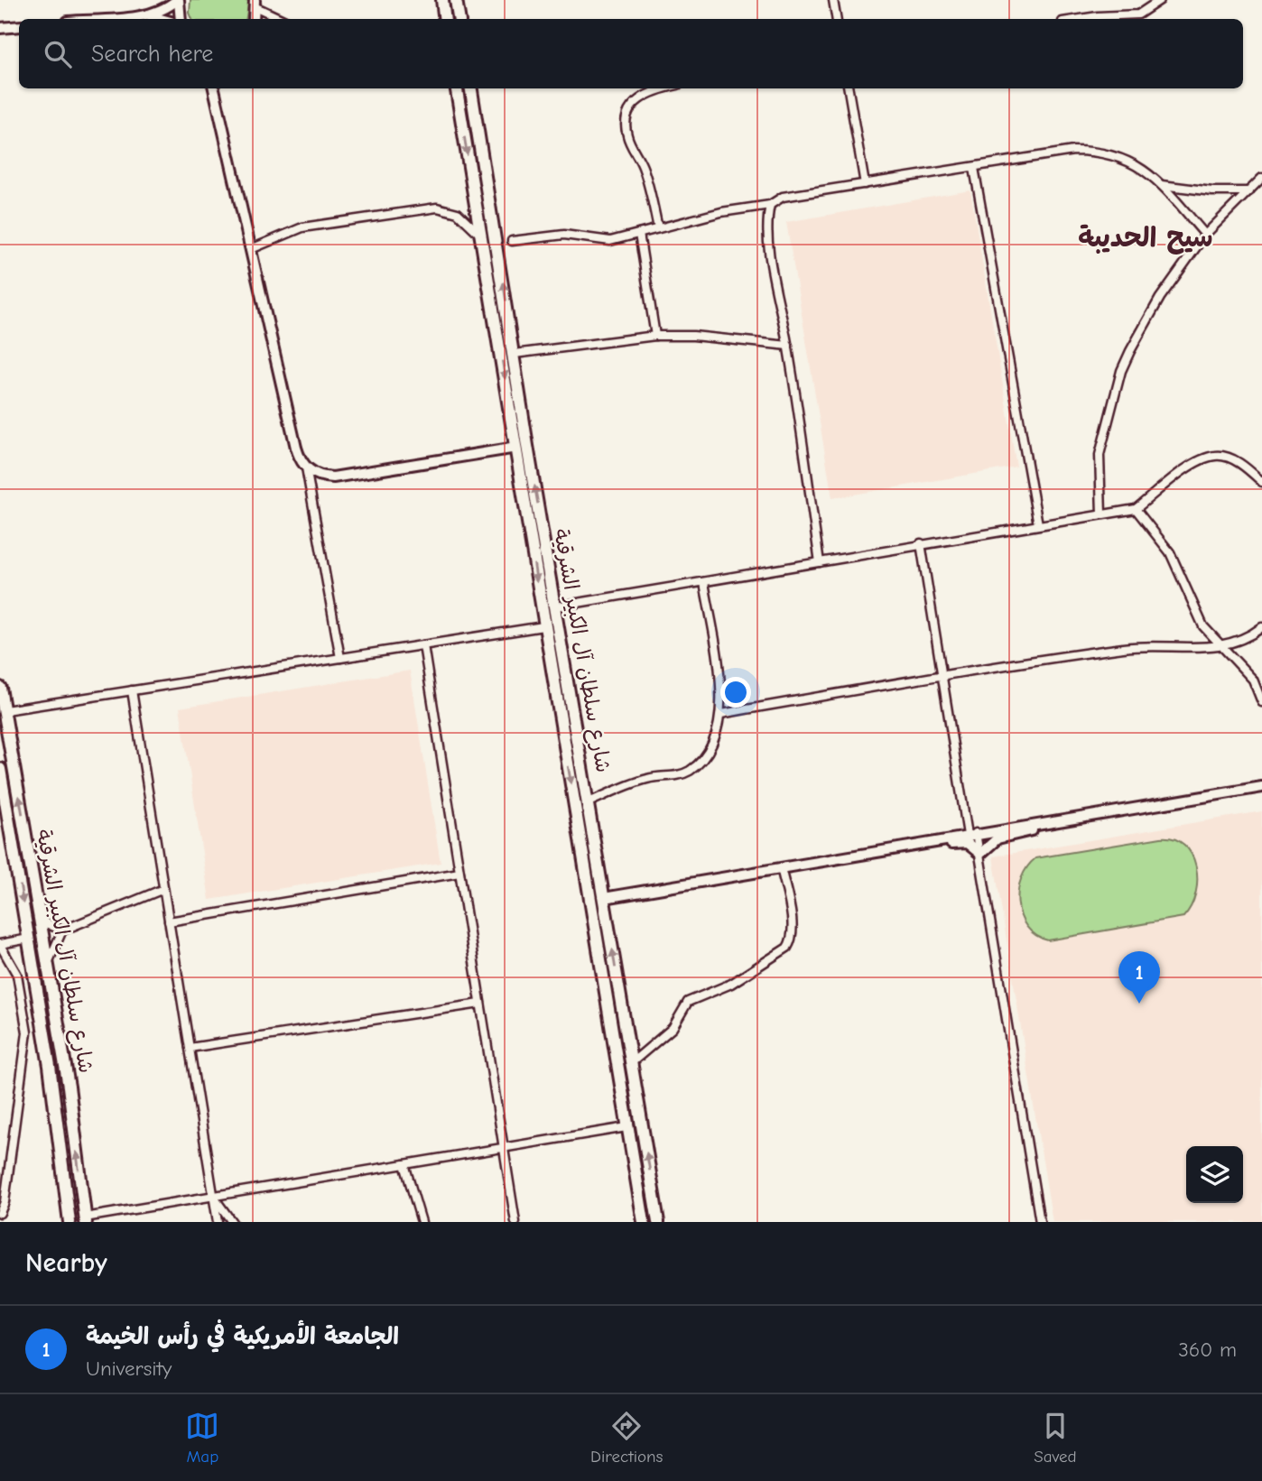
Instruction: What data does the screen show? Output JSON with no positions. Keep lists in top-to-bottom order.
{
  "streets": {
    "main road": ["شارع سلطان آل الكبير الشرقية"]
  },
  "districts": ["سيح الحديبة"],
  "page": {
    "search": "Search here",
    "pins": "1",
    "heading": "Nearby",
    "list": [
      {
        "mark": "1",
        "name": "الجامعة الأمريكية في رأس الخيمة",
        "note": "University",
        "value": "360 m"
      }
    ],
    "nav": ["Map", "Directions", "Saved"]
  }
}
